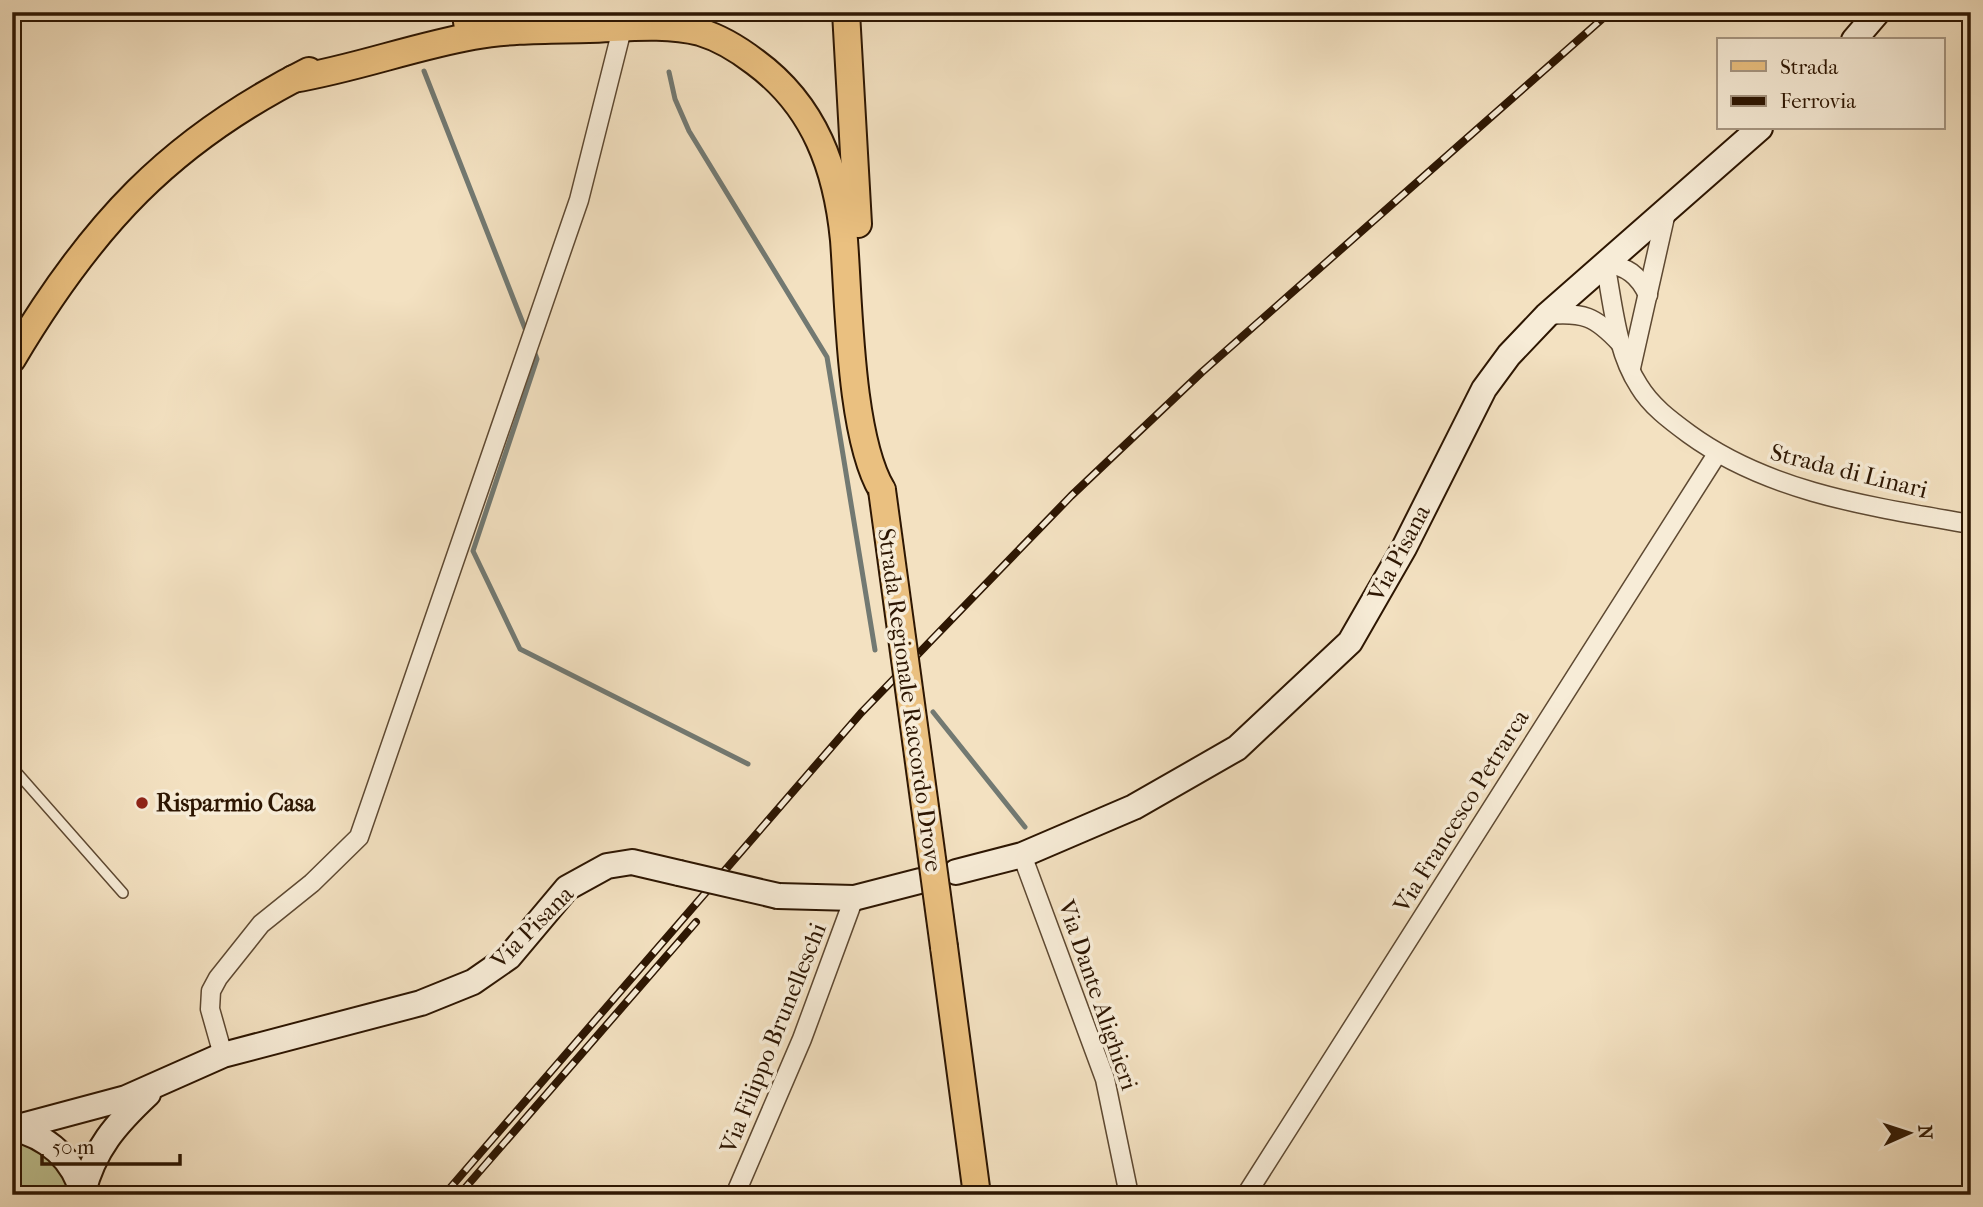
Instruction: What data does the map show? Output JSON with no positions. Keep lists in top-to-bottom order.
{
  "streets": {
    "main road": ["Strada Regionale Raccordo Drove"],
    "street": [
      "Strada di Linari",
      "Via Pisana",
      "Via Francesco Petrarca",
      "Via Dante Alighieri",
      "Via Filippo Brunelleschi"
    ]
  },
  "crossings": [
    ["Strada di Linari", "Via Pisana"],
    ["Strada di Linari", "Via Francesco Petrarca"],
    ["Via Pisana", "Via Dante Alighieri"],
    ["Via Pisana", "Via Filippo Brunelleschi"]
  ],
  "places": ["Risparmio Casa"],
  "legend": ["Strada", "Ferrovia"],
  "scale_bar": "50 m",
  "north": "right"
}
